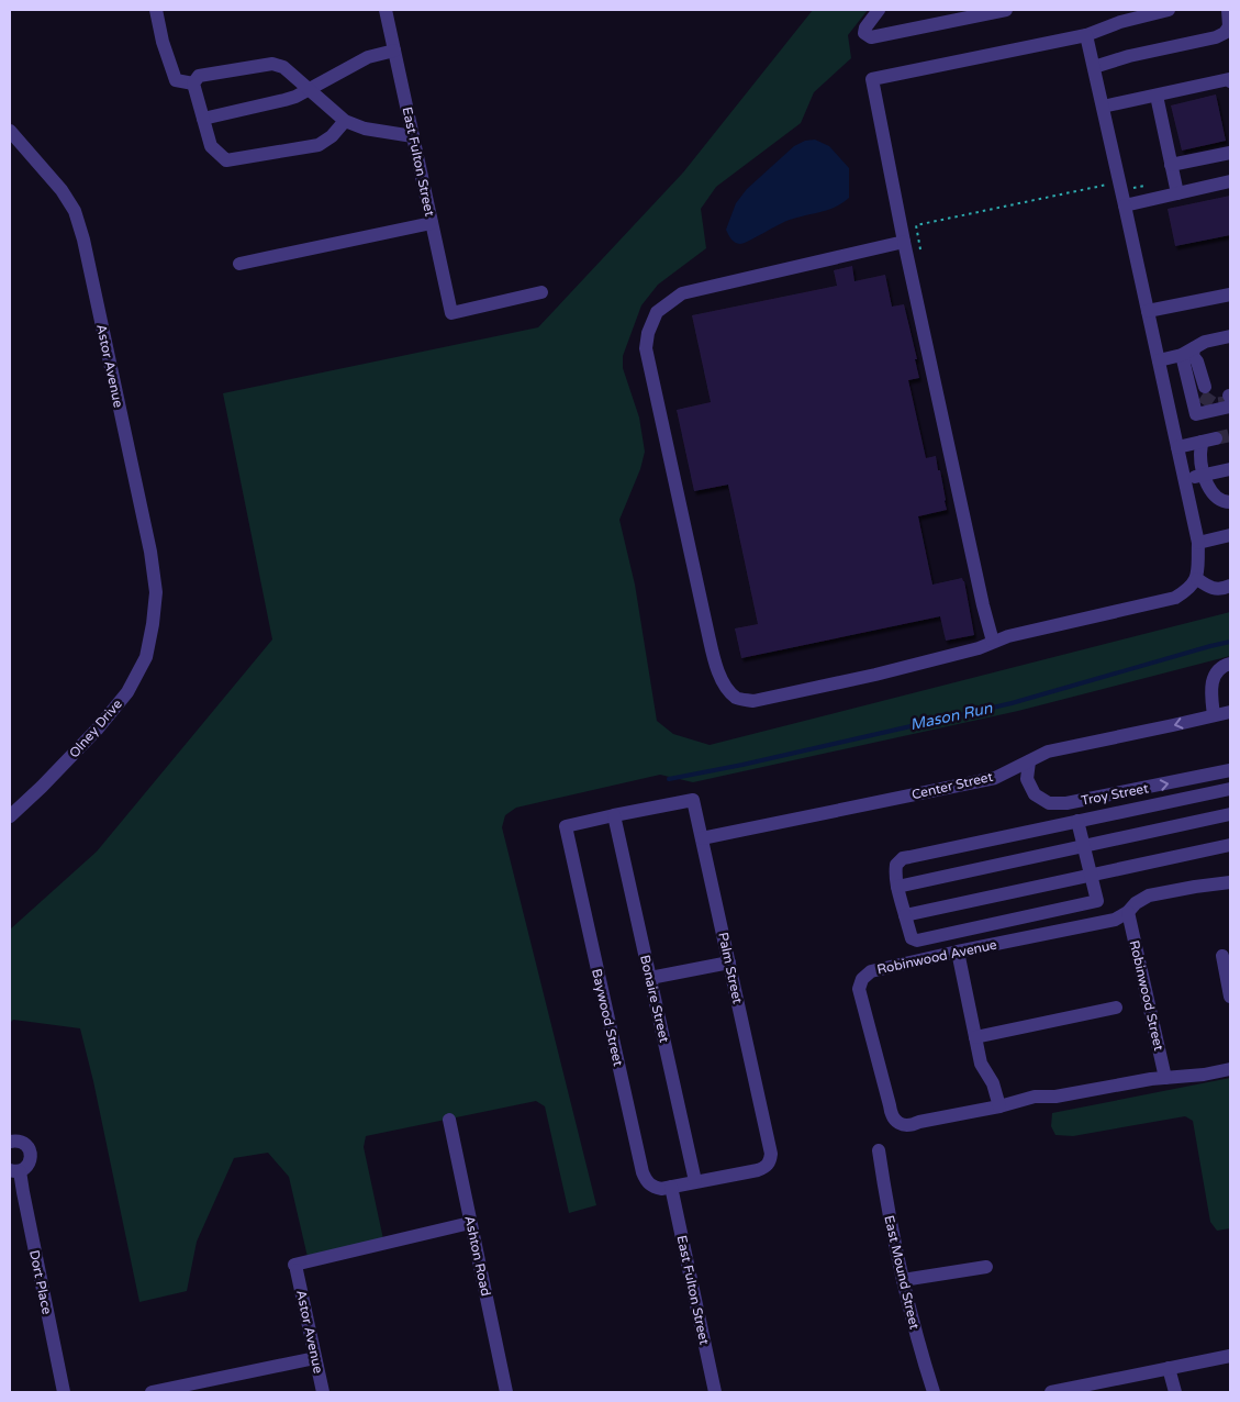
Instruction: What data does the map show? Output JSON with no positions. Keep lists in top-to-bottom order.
{
  "streets": {
    "street": [
      "East Fulton Street",
      "Astor Avenue",
      "Olney Drive",
      "Center Street",
      "Troy Street",
      "Robinwood Avenue",
      "Palm Street",
      "Robinwood Street",
      "Bonaire Street",
      "Baywood Street",
      "Ashton Road",
      "East Mound Street",
      "Dort Place"
    ]
  },
  "crossings": [
    ["East Fulton Street", "Palm Street"],
    ["East Fulton Street", "Baywood Street"],
    ["Astor Avenue", "Olney Drive"],
    ["Astor Avenue", "Ashton Road"],
    ["Center Street", "Troy Street"],
    ["Center Street", "Palm Street"],
    ["Robinwood Avenue", "Robinwood Street"],
    ["Palm Street", "Bonaire Street"],
    ["Palm Street", "Baywood Street"]
  ],
  "water": ["Mason Run"]
}
